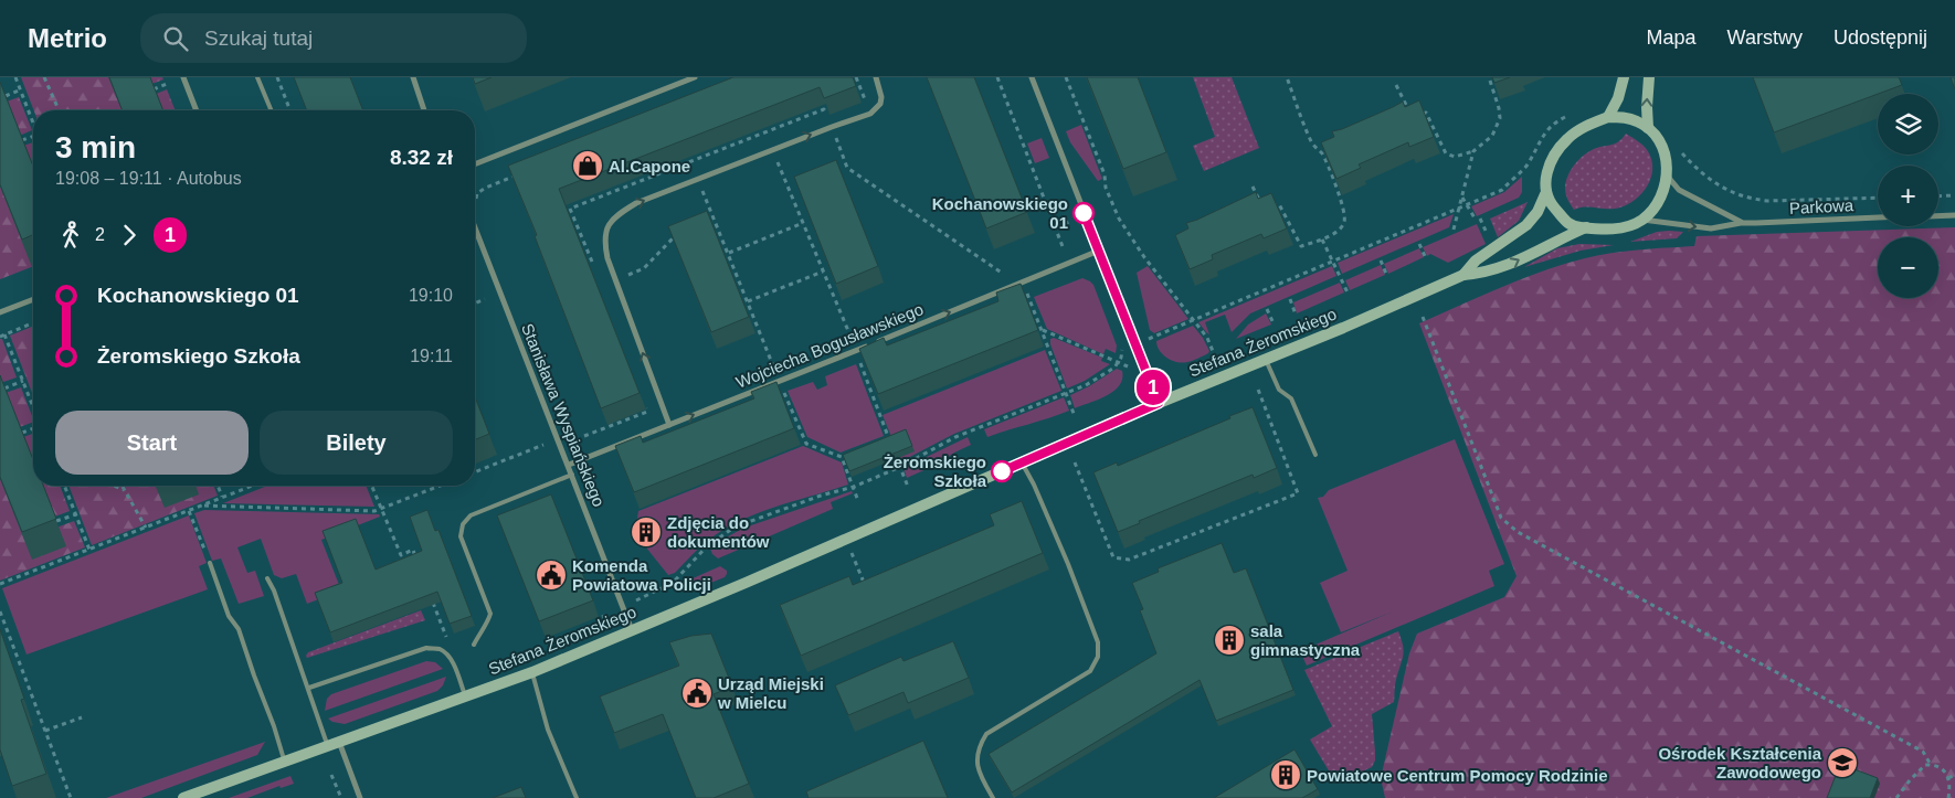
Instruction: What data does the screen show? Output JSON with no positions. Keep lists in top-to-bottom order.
{
  "streets": {
    "street": [
      "Parkowa",
      "Stefana Żeromskiego",
      "Wojciecha Bogusławskiego",
      "Stanisława Wyspiańskiego"
    ]
  },
  "crossings": [
    ["Parkowa", "Stefana Żeromskiego"],
    ["Stefana Żeromskiego", "Stanisława Wyspiańskiego"],
    ["Wojciecha Bogusławskiego", "Stanisława Wyspiańskiego"]
  ],
  "one_way": ["Parkowa", "Wojciecha Bogusławskiego"],
  "places": {
    "shop": ["Al.Capone"],
    "other": ["Kochanowskiego 01", "Żeromskiego Szkoła"],
    "building": ["Zdjęcia do dokumentów", "sala gimnastyczna", "Powiatowe Centrum Pomocy Rodzinie"],
    "public building": ["Komenda Powiatowa Policji", "Urząd Miejski w Mielcu"],
    "school or university": ["Ośrodek Kształcenia Zawodowego"]
  },
  "lines": ["bus line 1"],
  "page": {
    "header": "Metrio",
    "search": "Szukaj tutaj",
    "nav": ["Mapa", "Warstwy", "Udostępnij"],
    "on_map": "1",
    "map_buttons": ["+", "−"],
    "heading": ["3 min", "19:08 – 19:11 · Autobus", "8.32 zł"],
    "legs": ["2", "1"],
    "list": [
      {
        "name": "Kochanowskiego 01",
        "value": "19:10"
      },
      {
        "name": "Żeromskiego Szkoła",
        "value": "19:11"
      }
    ],
    "buttons": ["Start", "Bilety"]
  }
}
